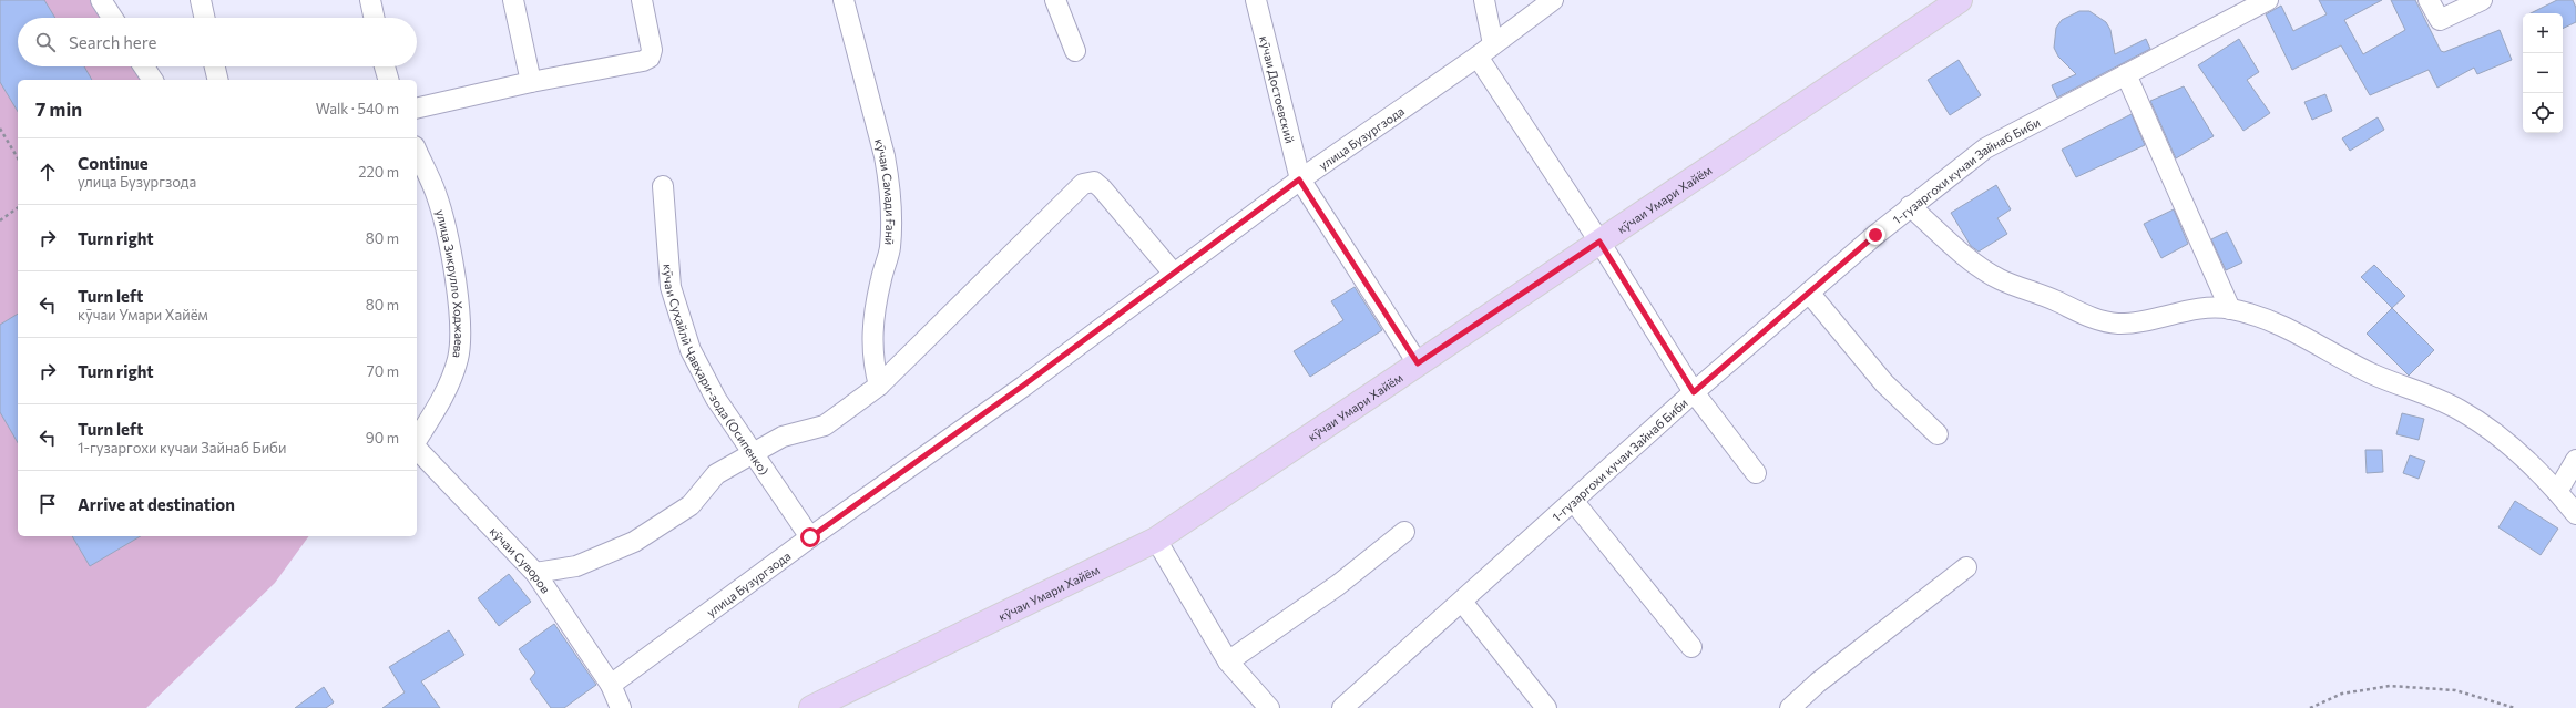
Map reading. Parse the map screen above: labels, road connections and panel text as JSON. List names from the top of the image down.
{
  "streets": {
    "main road": ["кӯчаи Умари Хайём"],
    "street": [
      "кӯчаи Достоевский",
      "улица Бузургзода",
      "1-гузаргохи кучаи Зайнаб Биби",
      "кӯчаи Самади Ғанӣ",
      "улица Зикрулло Ходжаева",
      "кӯчаи Суҳайлӣ Ҷавҳари-зода (Осипенко)",
      "кӯчаи Суворов"
    ]
  },
  "crossings": [
    ["кӯчаи Достоевский", "улица Бузургзода"],
    ["кӯчаи Достоевский", "кӯчаи Умари Хайём"],
    ["улица Бузургзода", "кӯчаи Суҳайлӣ Ҷавҳари-зода (Осипенко)"],
    ["улица Бузургзода", "кӯчаи Суворов"]
  ],
  "page": {
    "map_buttons": ["+", "−"],
    "search": "Search here",
    "heading": ["7 min", "Walk · 540 m"],
    "list": [
      ["Continue", "улица Бузургзода", "220 m"],
      ["Turn right", "80 m"],
      ["Turn left", "кӯчаи Умари Хайём", "80 m"],
      ["Turn right", "70 m"],
      ["Turn left", "1-гузаргохи кучаи Зайнаб Биби", "90 m"],
      "Arrive at destination"
    ]
  }
}
